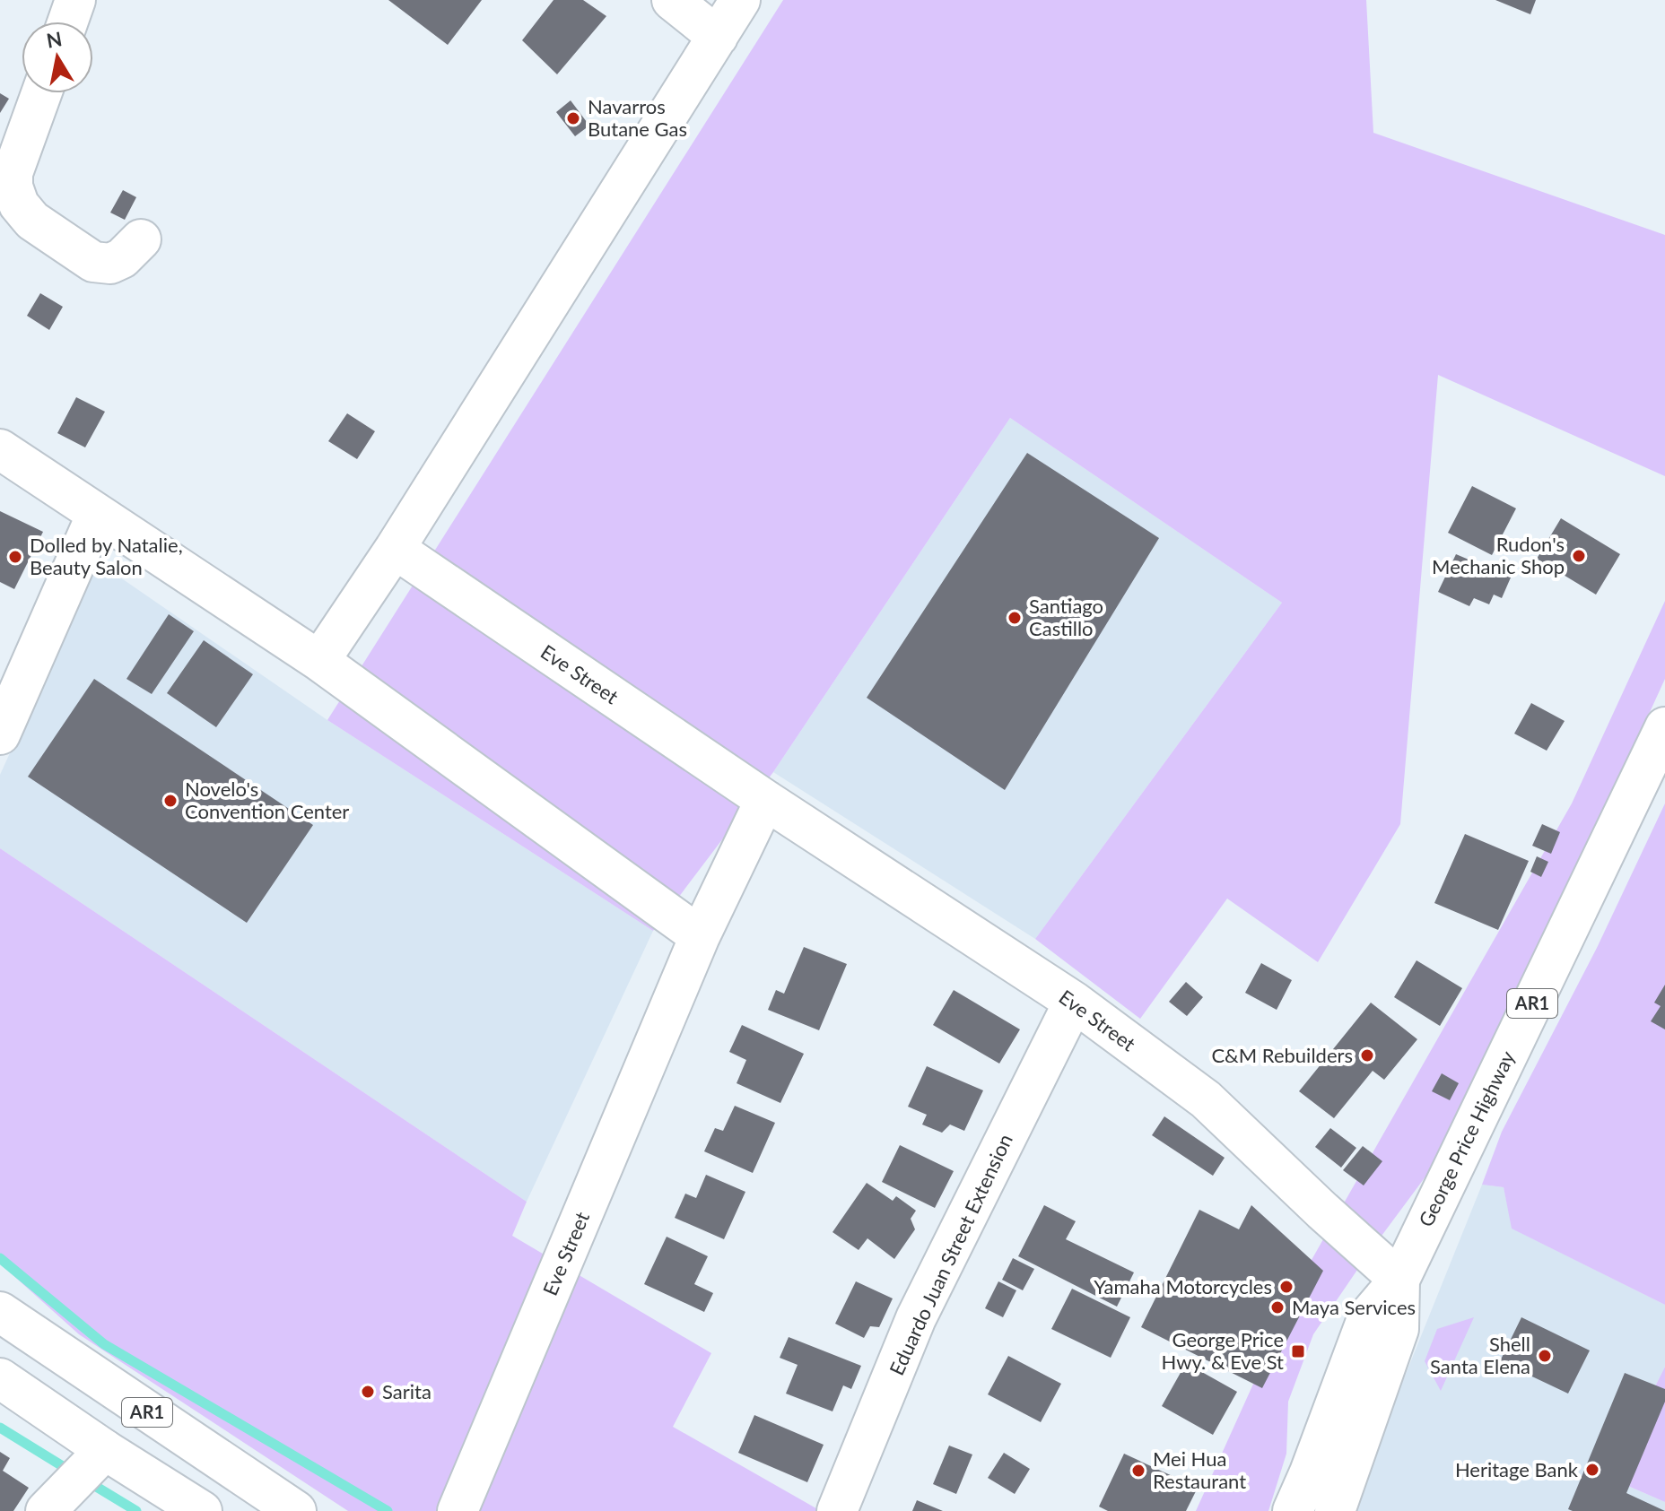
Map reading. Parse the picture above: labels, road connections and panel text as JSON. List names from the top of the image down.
{
  "streets": {
    "main road": [
      "Eve Street",
      "AR1",
      "George Price Highway",
      "Eduardo Juan Street Extension"
    ]
  },
  "crossings": [
    ["Eve Street", "George Price Highway"],
    ["Eve Street", "Eduardo Juan Street Extension"]
  ],
  "places": {
    "other": [
      "Navarros Butane Gas",
      "Rudon's Mechanic Shop",
      "Dolled by Natalie, Beauty Salon",
      "Santiago Castillo",
      "Novelo's Convention Center",
      "C&M Rebuilders",
      "Yamaha Motorcycles",
      "Maya Services",
      "Shell Santa Elena",
      "Sarita",
      "Heritage Bank",
      "Mei Hua Restaurant"
    ],
    "transit": ["George Price Hwy. & Eve St"]
  },
  "north": "top"
}
